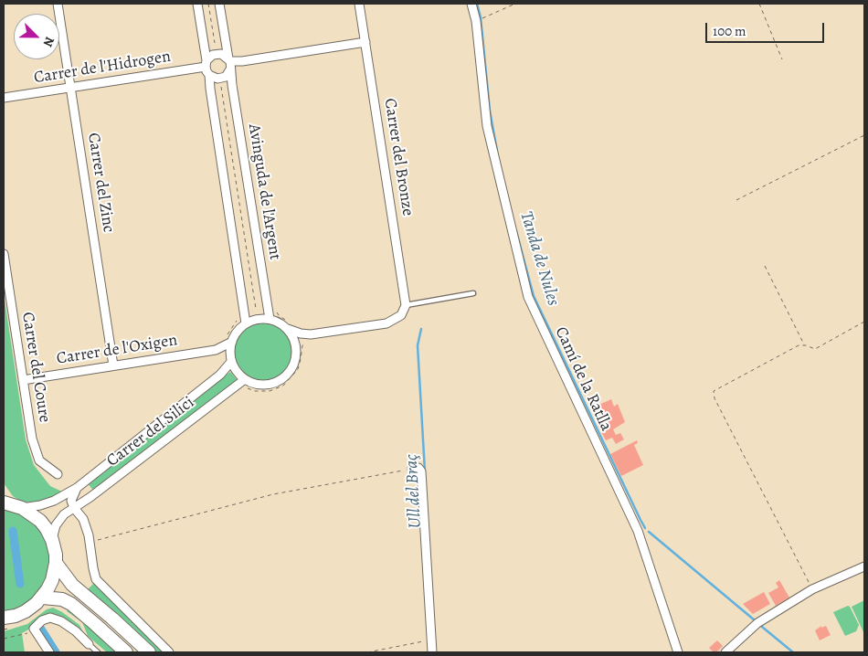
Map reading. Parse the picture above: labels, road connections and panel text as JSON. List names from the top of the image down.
{
  "streets": {
    "street": [
      "Carrer de l'Hidrogen",
      "Carrer del Bronze",
      "Carrer del Zinc",
      "Avinguda de l'Argent",
      "Carrer de l'Oxigen",
      "Carrer del Coure",
      "Camí de la Ratlla",
      "Carrer del Silici"
    ]
  },
  "crossings": [
    ["Carrer de l'Hidrogen", "Carrer del Zinc"],
    ["Carrer de l'Hidrogen", "Avinguda de l'Argent"],
    ["Carrer del Zinc", "Carrer de l'Oxigen"],
    ["Avinguda de l'Argent", "Carrer de l'Oxigen"],
    ["Avinguda de l'Argent", "Carrer del Silici"],
    ["Carrer de l'Oxigen", "Carrer del Coure"],
    ["Carrer de l'Oxigen", "Carrer del Silici"]
  ],
  "water": ["Tanda de Nules", "Ull del Braç"],
  "scale_bar": "100 m",
  "north": "bottom right"
}
